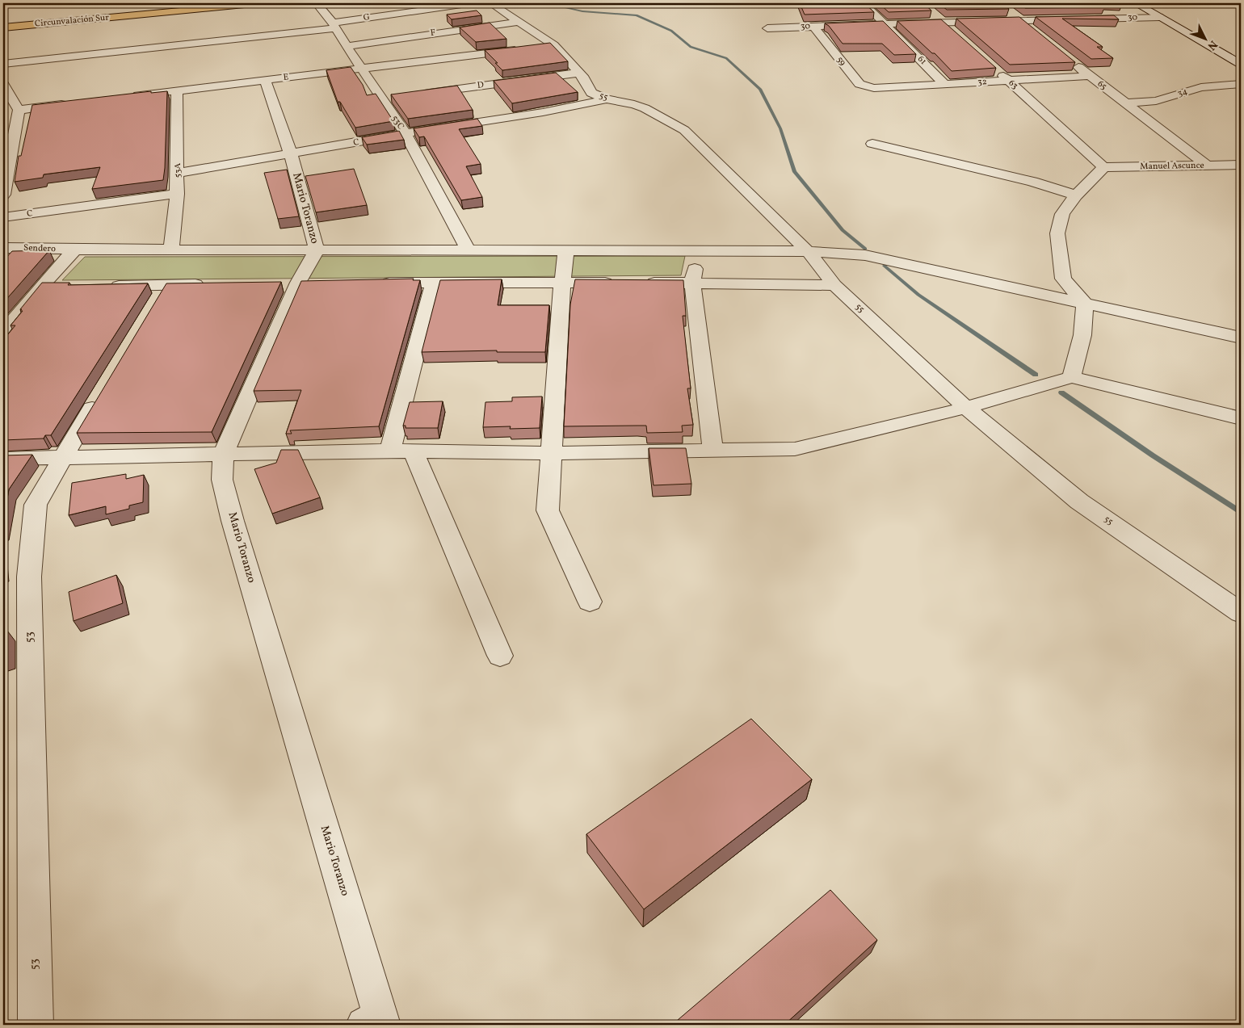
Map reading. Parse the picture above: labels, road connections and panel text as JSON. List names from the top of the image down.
{
  "streets": {
    "highway": ["Circunvalación Sur"],
    "street": [
      "G",
      "30",
      "F",
      "61",
      "59",
      "E",
      "32",
      "63",
      "D",
      "65",
      "34",
      "55",
      "53C",
      "C",
      "Manuel Ascunce",
      "53A",
      "Mario Toranzo",
      "Sendero",
      "53"
    ]
  },
  "crossings": [
    ["G", "53C"],
    ["30", "61"],
    ["30", "59"],
    ["F", "55"],
    ["F", "53C"],
    ["61", "32"],
    ["59", "32"],
    ["E", "53C"],
    ["E", "53A"],
    ["E", "Mario Toranzo"],
    ["32", "63"],
    ["32", "65"],
    ["63", "Manuel Ascunce"],
    ["D", "55"],
    ["65", "34"],
    ["65", "Manuel Ascunce"],
    ["55", "C"],
    ["55", "Sendero"],
    ["53C", "C"],
    ["53C", "Sendero"],
    ["C", "53A"],
    ["C", "Mario Toranzo"],
    ["53A", "Sendero"],
    ["Mario Toranzo", "Sendero"]
  ],
  "north": "bottom right"
}
